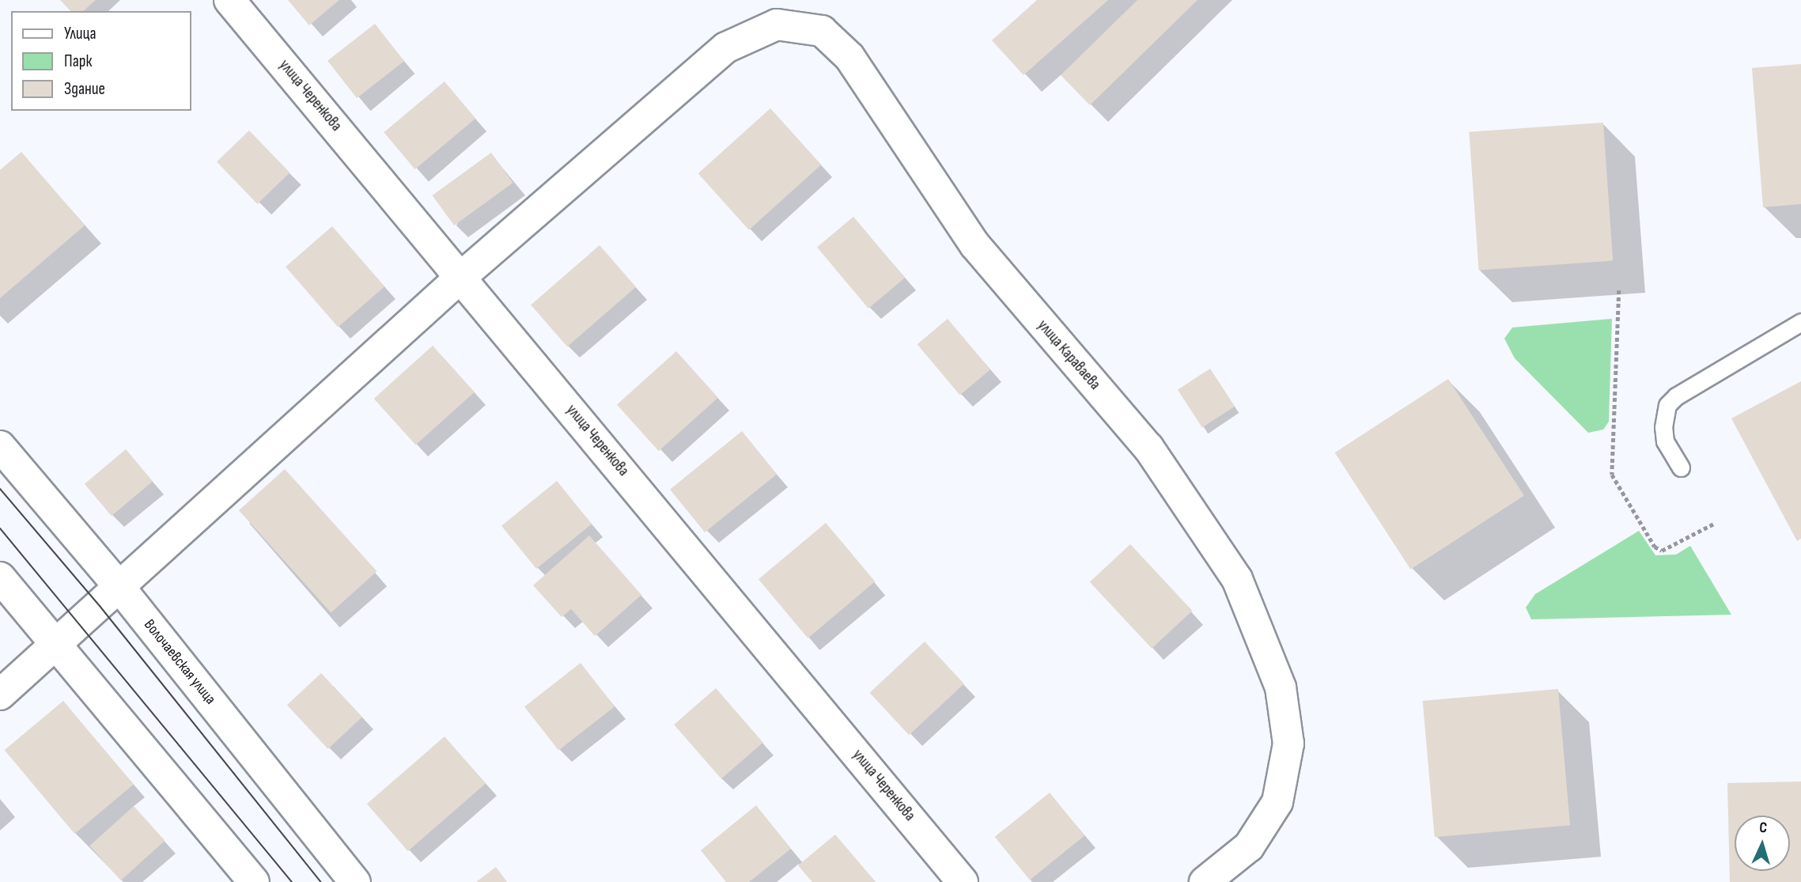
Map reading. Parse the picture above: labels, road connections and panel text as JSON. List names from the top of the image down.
{
  "streets": {
    "street": ["улица Черенкова", "улица Караваева", "Волочаевская улица"]
  },
  "crossings": [
    ["улица Черенкова", "улица Караваева"]
  ],
  "legend": ["Улица", "Парк", "Здание"],
  "north": "top"
}
